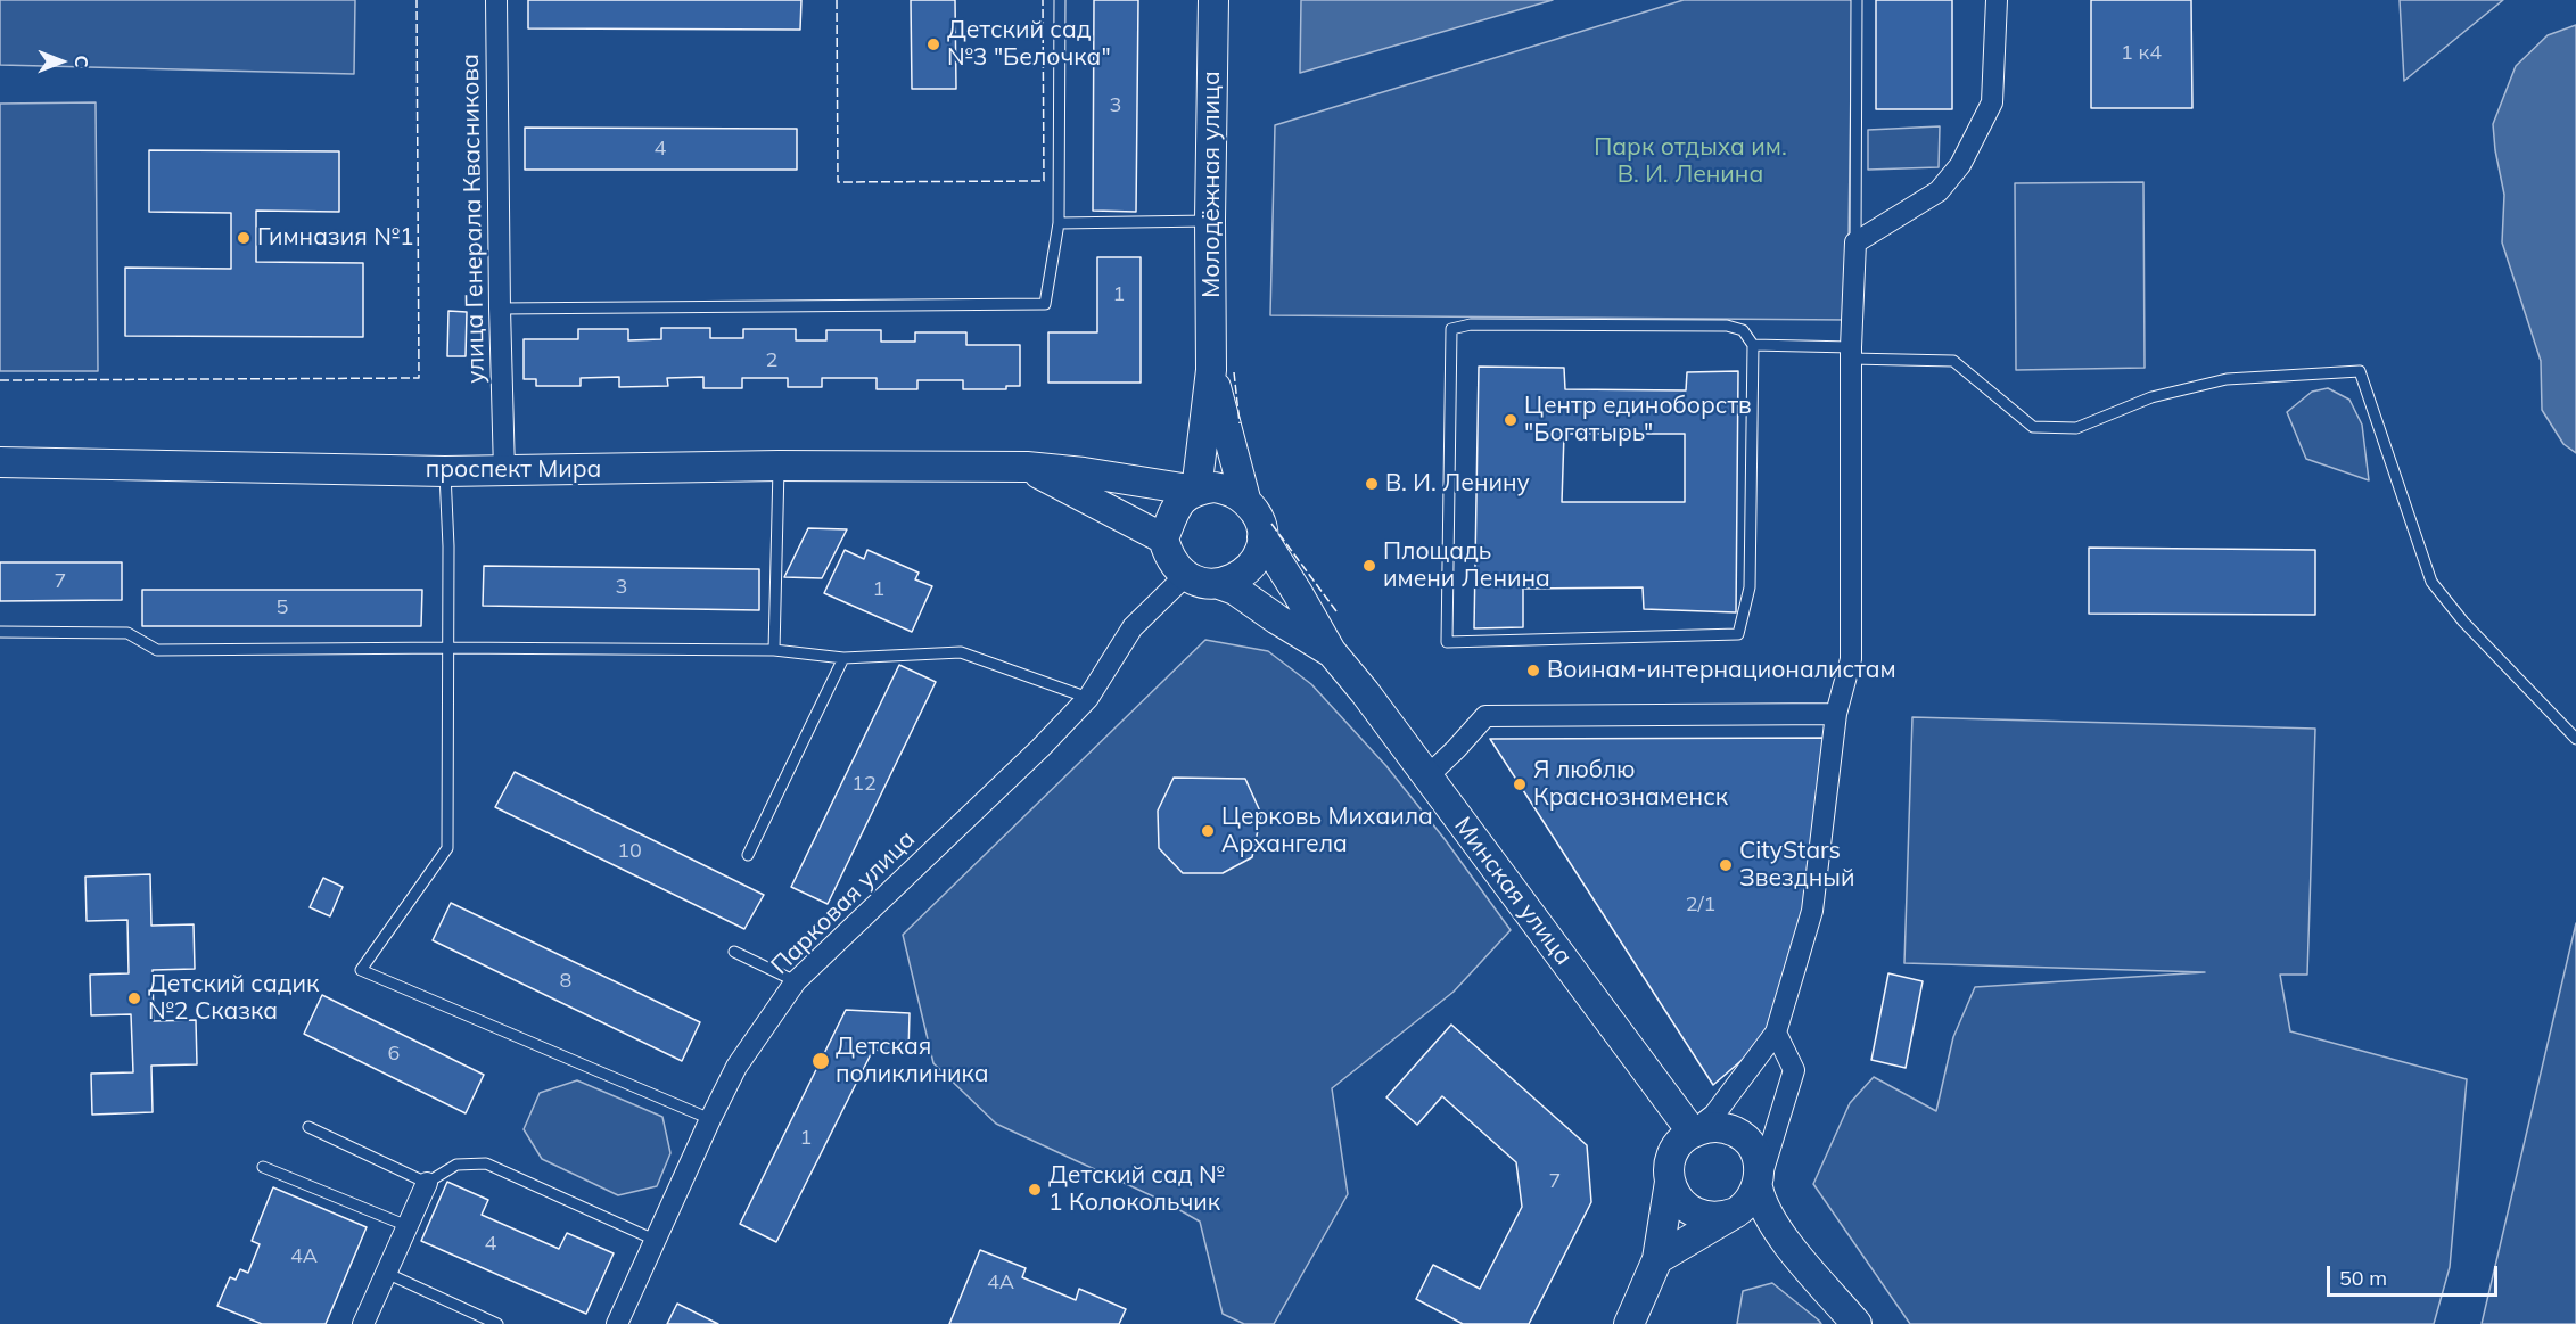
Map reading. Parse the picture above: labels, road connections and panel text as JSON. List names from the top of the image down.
{
  "streets": {
    "street": [
      "Молодёжная улица",
      "улица Генерала Квасникова",
      "проспект Мира",
      "Минская улица",
      "Парковая улица"
    ]
  },
  "crossings": [
    ["Молодёжная улица", "проспект Мира"],
    ["Молодёжная улица", "Минская улица"],
    ["Молодёжная улица", "Парковая улица"],
    ["улица Генерала Квасникова", "проспект Мира"],
    ["проспект Мира", "Минская улица"],
    ["проспект Мира", "Парковая улица"],
    ["Минская улица", "Парковая улица"]
  ],
  "parks": ["Парк отдыха им. В. И. Ленина"],
  "places": [
    "Детский сад №3 \"Белочка\"",
    "Гимназия №1",
    "Центр единоборств \"Богатырь\"",
    "В. И. Ленину",
    "Площадь имени Ленина",
    "Воинам-интернационалистам",
    "Я люблю Краснознаменск",
    "Церковь Михаила Архангела",
    "CityStars Звездный",
    "Детский садик №2 Сказка",
    "Детская поликлиника",
    "Детский сад № 1 Колокольчик"
  ],
  "house_numbers": [
    "1 к4",
    "3",
    "4",
    "1",
    "2",
    "7",
    "3",
    "1",
    "5",
    "12",
    "10",
    "2/1",
    "8",
    "6",
    "1",
    "7",
    "4",
    "4А",
    "4А"
  ],
  "scale_bar": "50 m",
  "north": "right"
}
